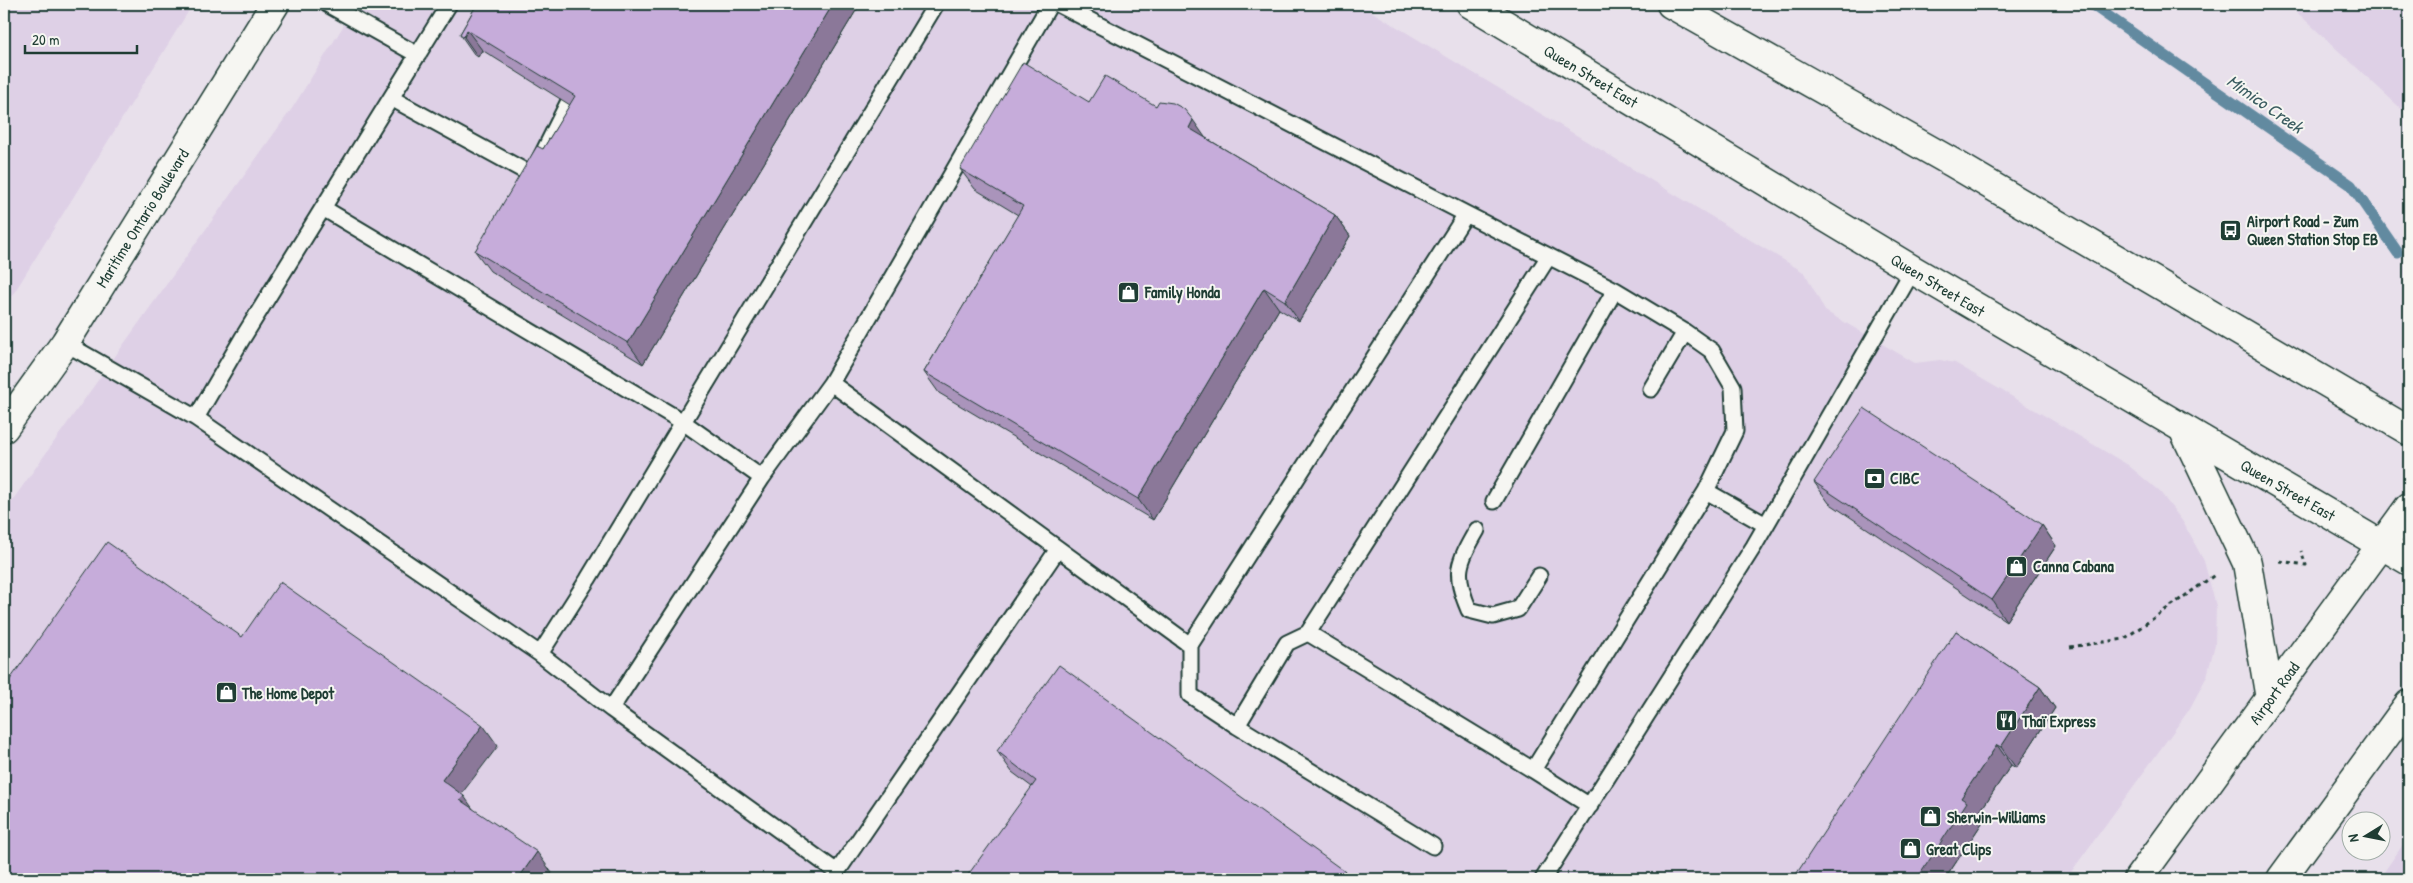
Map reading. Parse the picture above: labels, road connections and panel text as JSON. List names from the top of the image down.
{
  "streets": {
    "main road": ["Queen Street East", "Maritime Ontario Boulevard", "Airport Road"]
  },
  "crossings": [
    ["Queen Street East", "Airport Road"]
  ],
  "water": ["Mimico Creek"],
  "places": {
    "bus stop": ["Airport Road - Zum Queen Station Stop EB"],
    "shop": [
      "Family Honda",
      "Canna Cabana",
      "The Home Depot",
      "Sherwin-Williams",
      "Great Clips"
    ],
    "bank": ["CIBC"],
    "restaurant": ["Thaï Express"]
  },
  "scale_bar": "20 m",
  "north": "left"
}
